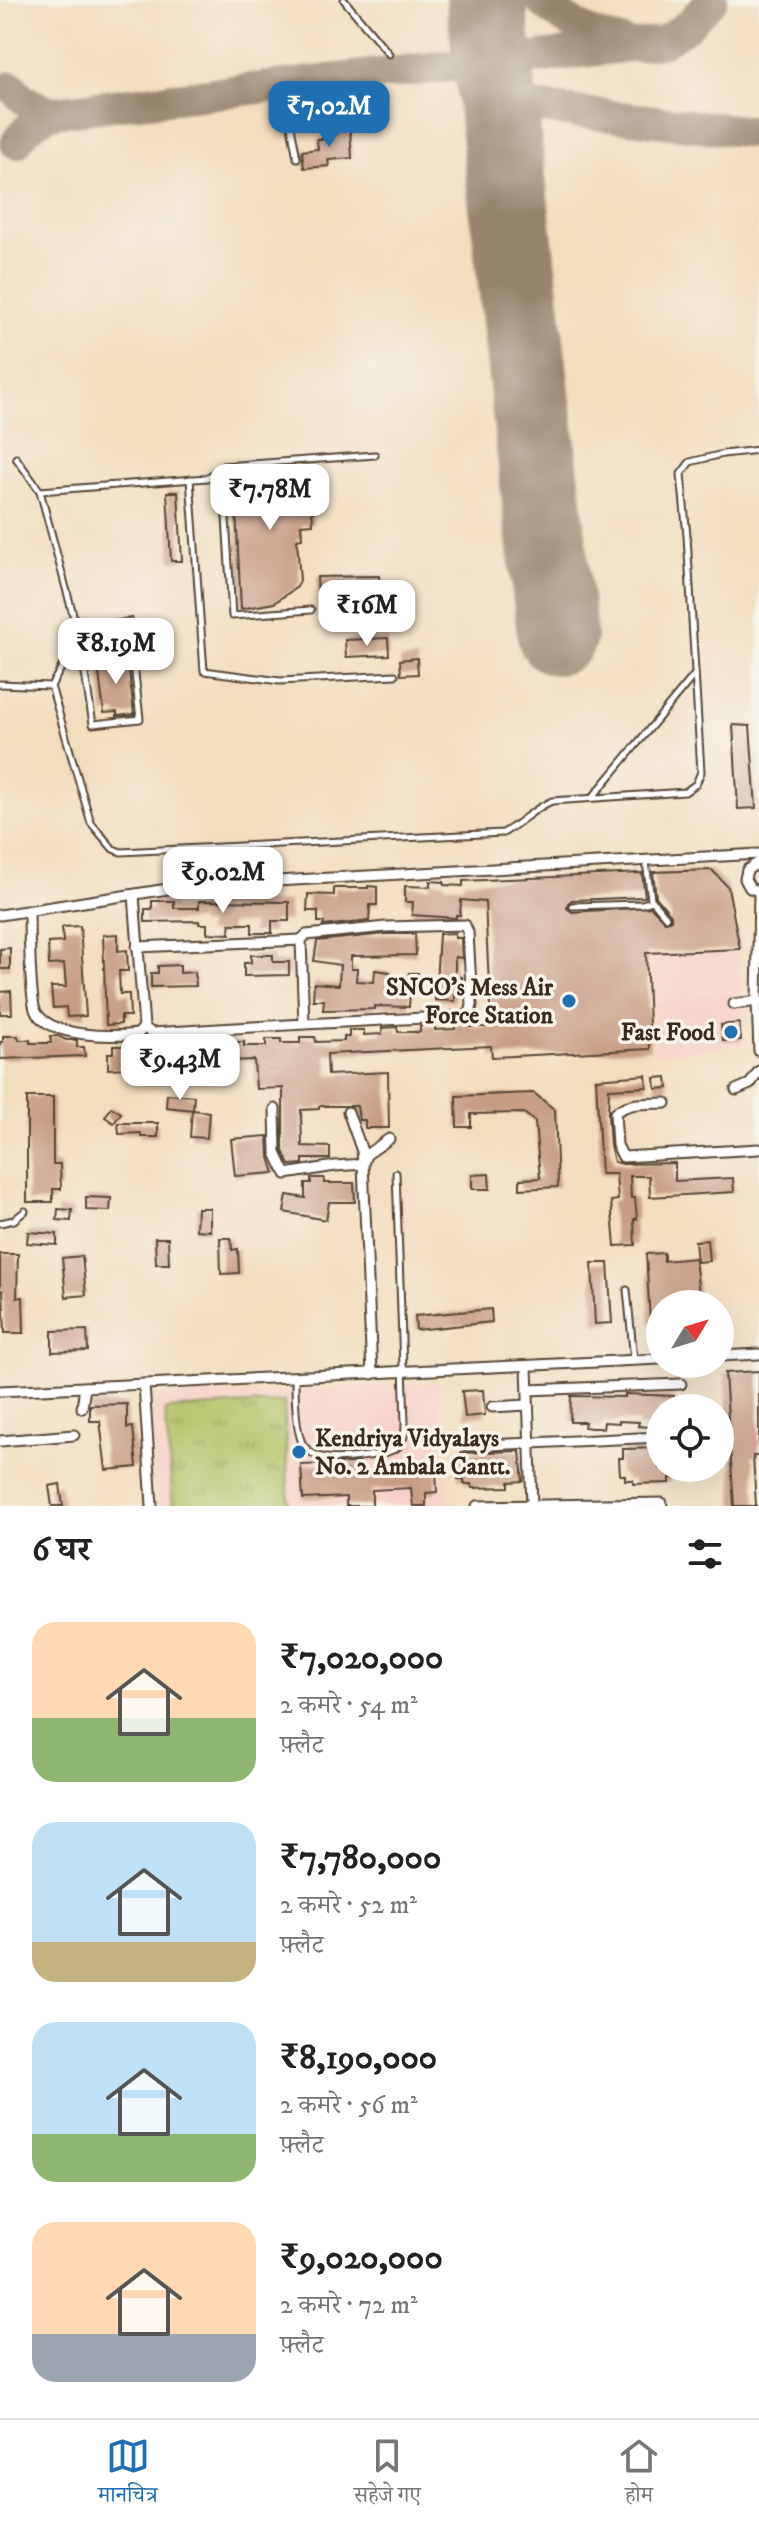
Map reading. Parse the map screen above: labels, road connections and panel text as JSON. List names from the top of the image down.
{
  "places": ["SNCO's Mess Air Force Station", "Fast Food", "Kendriya Vidyalays No. 2 Ambala Cantt."],
  "north": "top right",
  "page": {
    "price": [
      "₹7.02M",
      "₹7.78M",
      "₹16M",
      "₹8.19M",
      "₹9.02M",
      "₹9.43M"
    ],
    "heading": "6 घर",
    "list": [
      {
        "name": "₹7,020,000",
        "note": "2 कमरे · 54 m² · फ़्लैट"
      },
      {
        "name": "₹7,780,000",
        "note": "2 कमरे · 52 m² · फ़्लैट"
      },
      {
        "name": "₹8,190,000",
        "note": "2 कमरे · 56 m² · फ़्लैट"
      },
      {
        "name": "₹9,020,000",
        "note": "2 कमरे · 72 m² · फ़्लैट"
      }
    ],
    "tabs": ["मानचित्र", "सहेजे गए", "होम"]
  }
}
